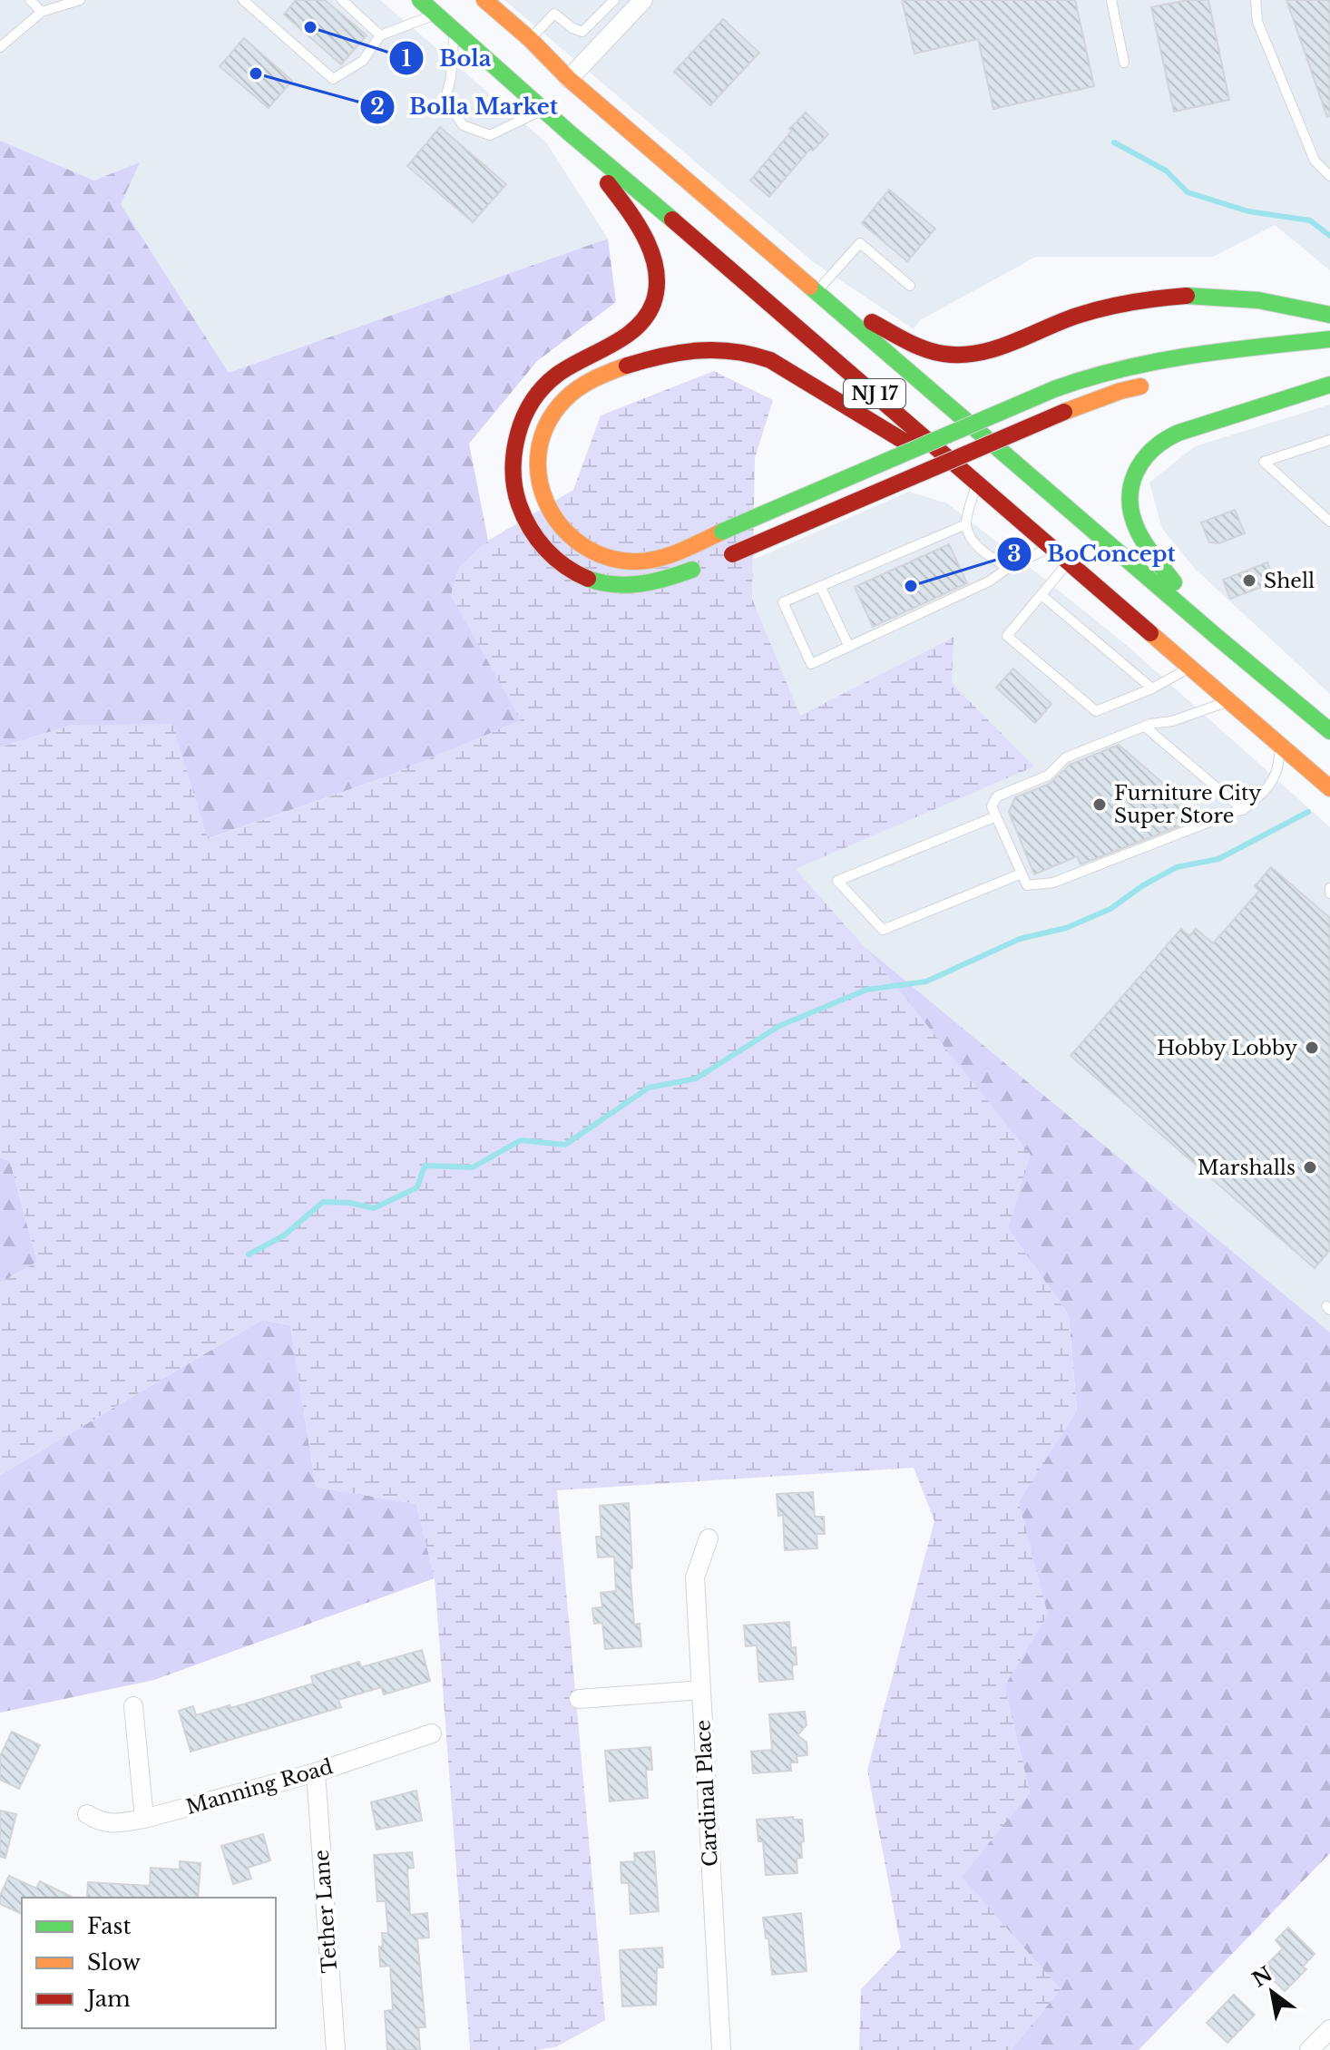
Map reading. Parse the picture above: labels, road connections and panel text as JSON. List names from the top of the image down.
{
  "streets": {
    "highway": ["NJ 17"],
    "street": ["Manning Road", "Cardinal Place", "Tether Lane"]
  },
  "crossings": [
    ["Manning Road", "Tether Lane"]
  ],
  "places": [
    "Bola",
    "Bolla Market",
    "Shell",
    "BoConcept",
    "Furniture City Super Store",
    "Hobby Lobby",
    "Marshalls"
  ],
  "legend": ["Fast", "Slow", "Jam"],
  "north": "top left"
}
